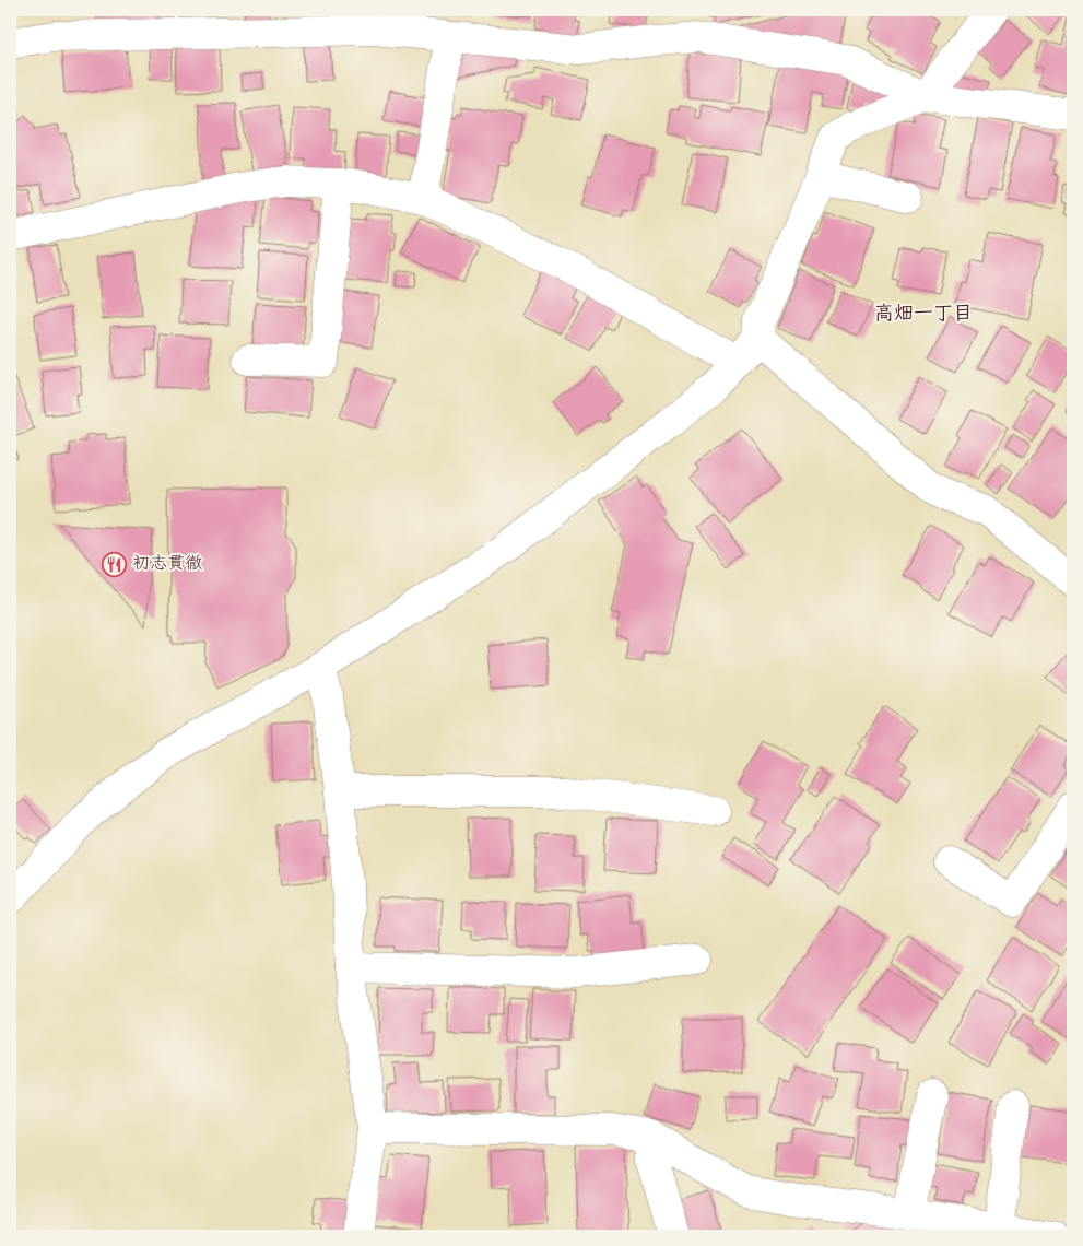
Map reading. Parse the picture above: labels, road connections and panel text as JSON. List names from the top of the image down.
{
  "districts": ["高畑一丁目"],
  "places": {
    "restaurant": ["初志貫徹"]
  }
}
